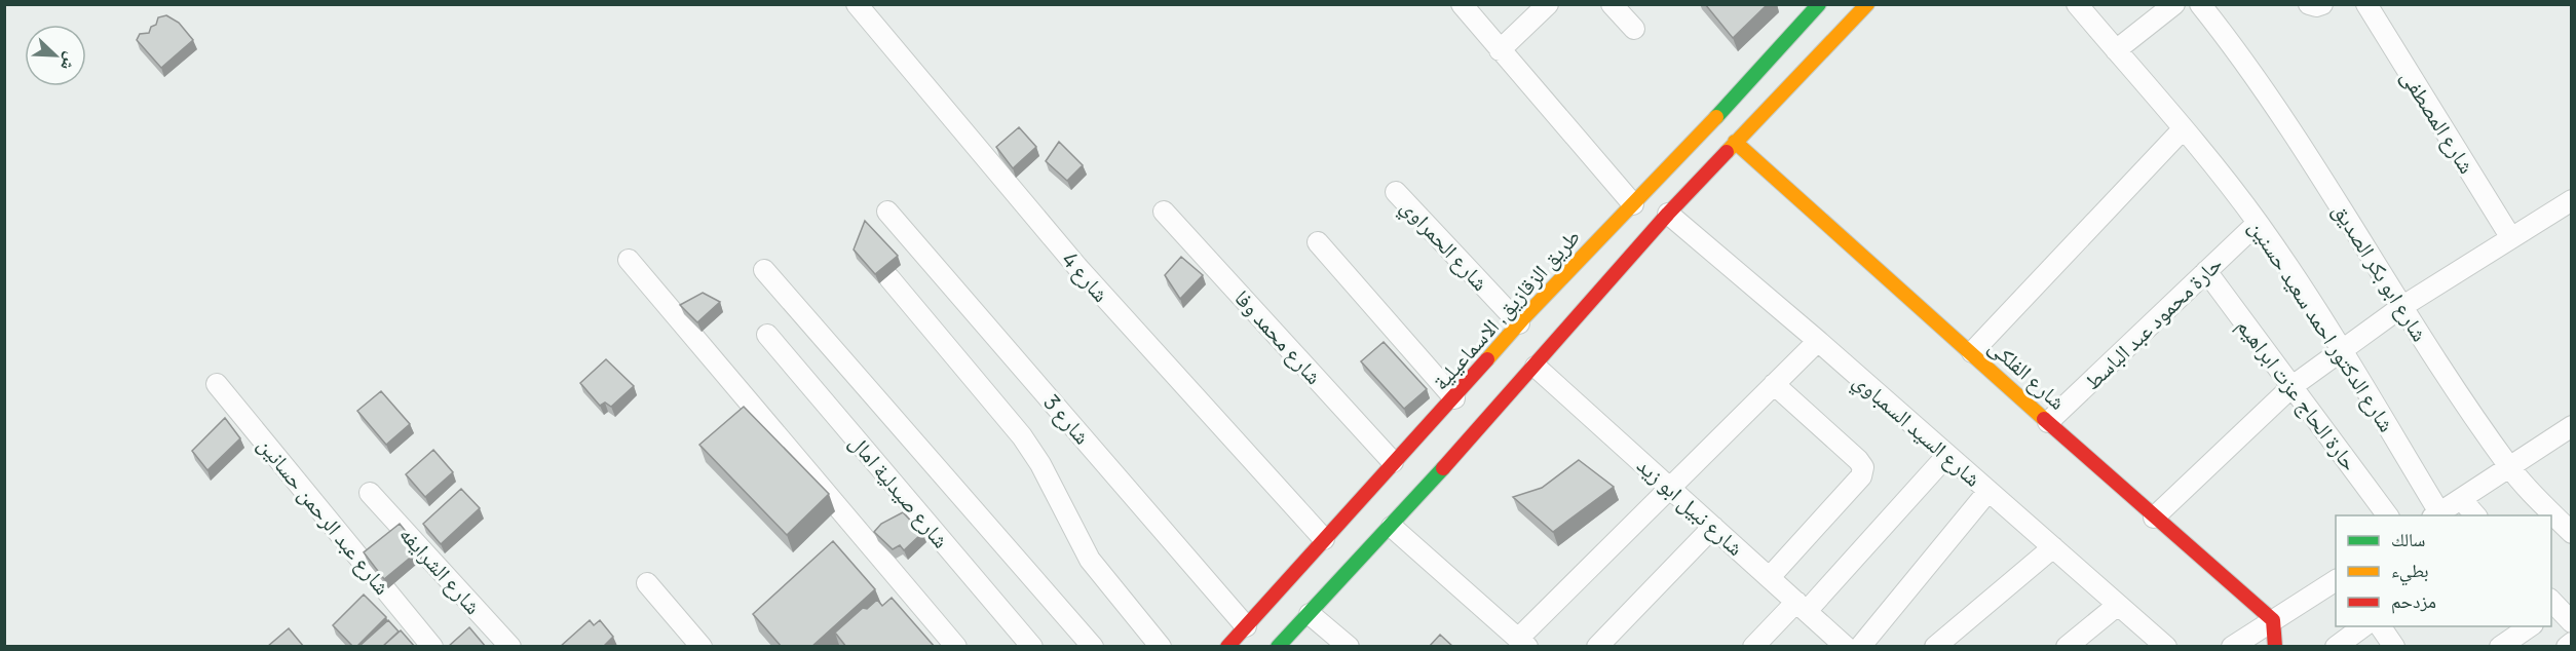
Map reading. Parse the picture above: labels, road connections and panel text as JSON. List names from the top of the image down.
{
  "streets": {
    "main road": ["طريق الزقازيق, الاسماعيلية", "شارع الفلكى"],
    "street": [
      "شارع المصطفى",
      "شارع الحمراوي",
      "شارع ابو بكر الصديق",
      "شارع 4",
      "حارة محمود عبد الباسط",
      "شارع الدكتور احمد سعيد حسنين",
      "شارع محمد وفا",
      "حارة الحاج عزت ابراهيم",
      "شارع 3",
      "شارع السيد السمباوي",
      "شارع صيدلية امال",
      "شارع نبيل ابو زيد",
      "شارع عبد الرحمن حسانين",
      "شارع الشرايفه"
    ]
  },
  "crossings": [
    ["شارع الحمراوي", "طريق الزقازيق, الاسماعيلية"],
    ["شارع 4", "طريق الزقازيق, الاسماعيلية"],
    ["طريق الزقازيق, الاسماعيلية", "شارع محمد وفا"],
    ["طريق الزقازيق, الاسماعيلية", "شارع 3"],
    ["حارة محمود عبد الباسط", "شارع الدكتور احمد سعيد حسنين"],
    ["حارة محمود عبد الباسط", "شارع الفلكى"],
    ["حارة محمود عبد الباسط", "حارة الحاج عزت ابراهيم"]
  ],
  "legend": ["سالك", "بطيء", "مزدحم"],
  "north": "bottom right"
}
